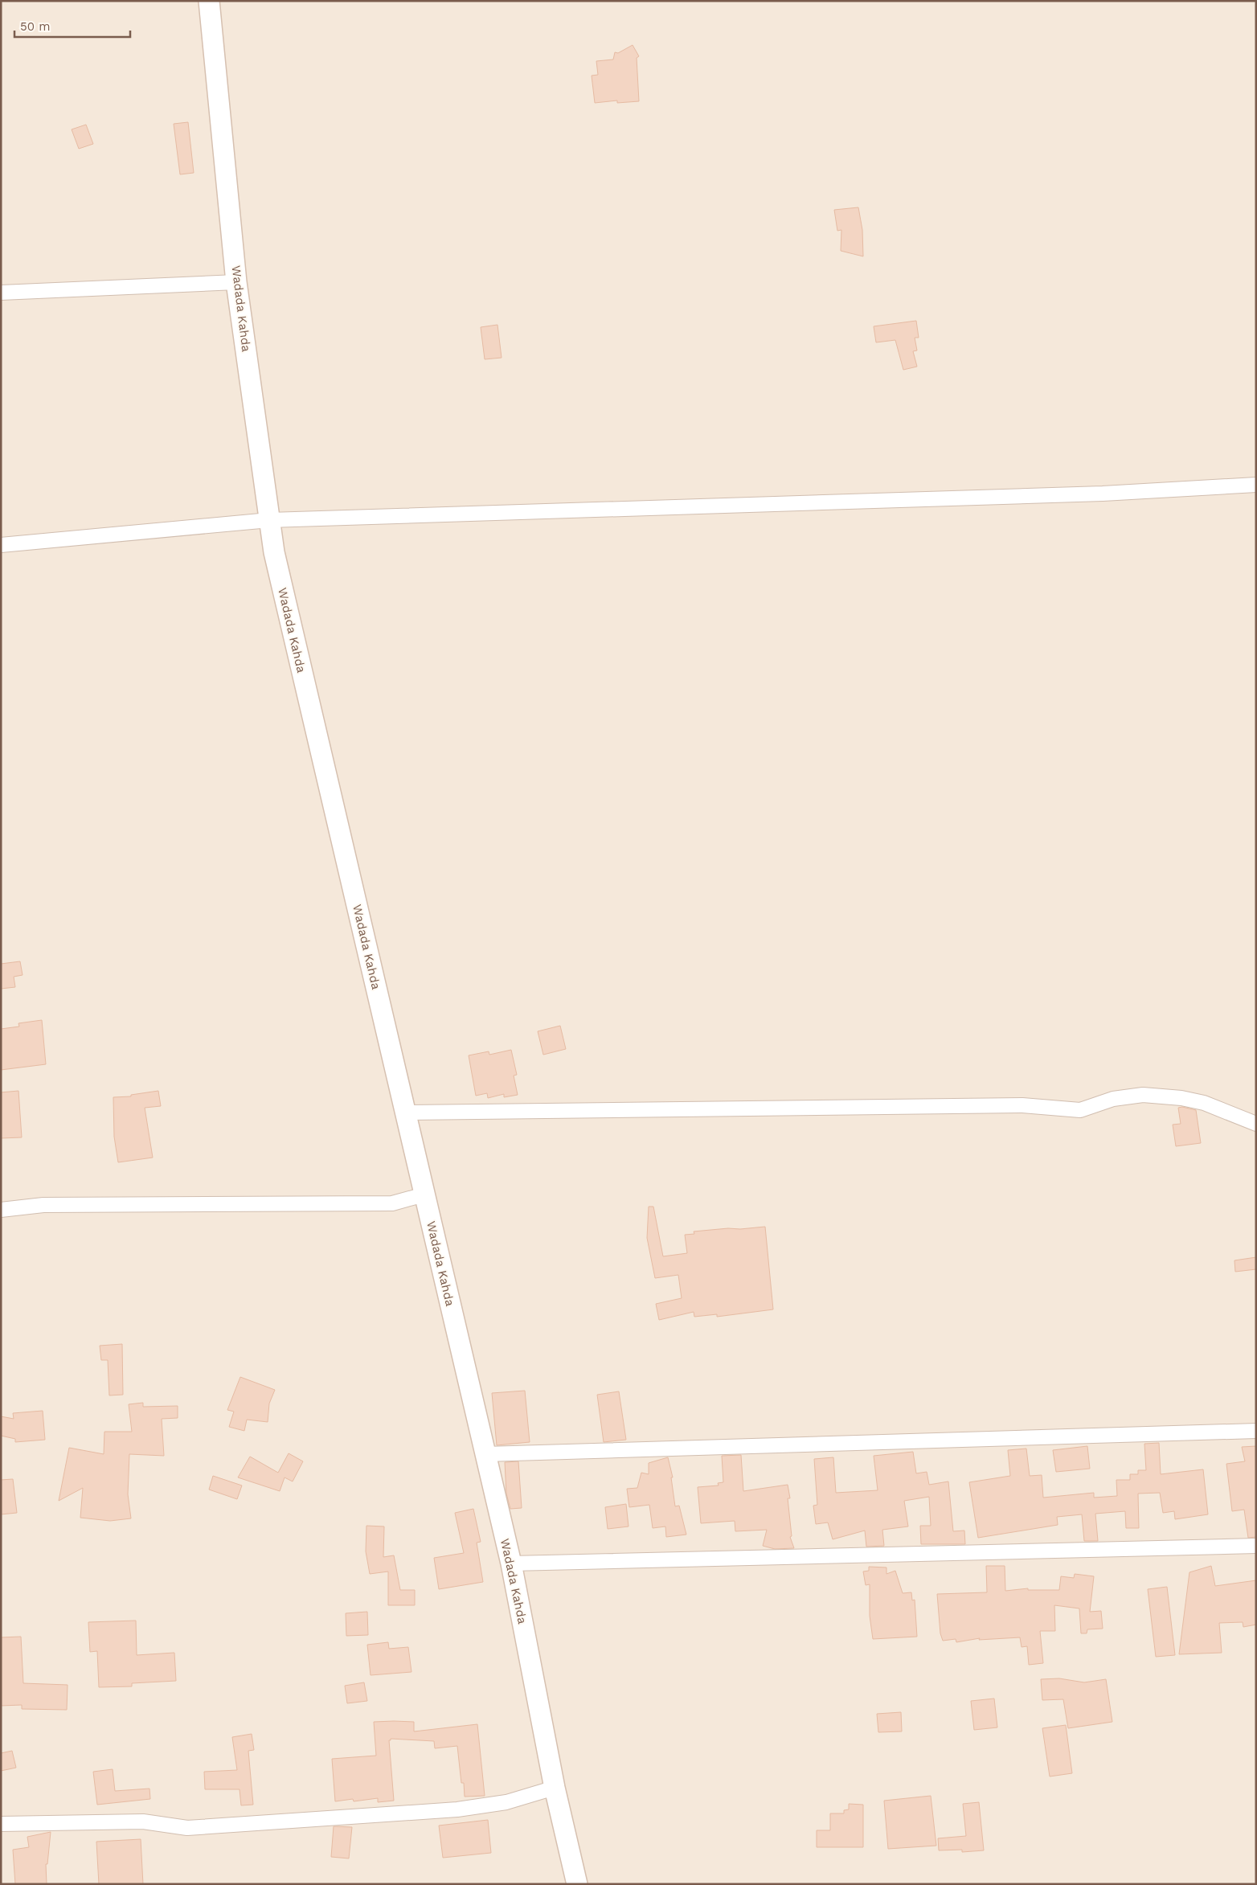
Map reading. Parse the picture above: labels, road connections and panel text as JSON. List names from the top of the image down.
{
  "streets": {
    "main road": ["Wadada Kahda"]
  },
  "scale_bar": "50 m"
}
